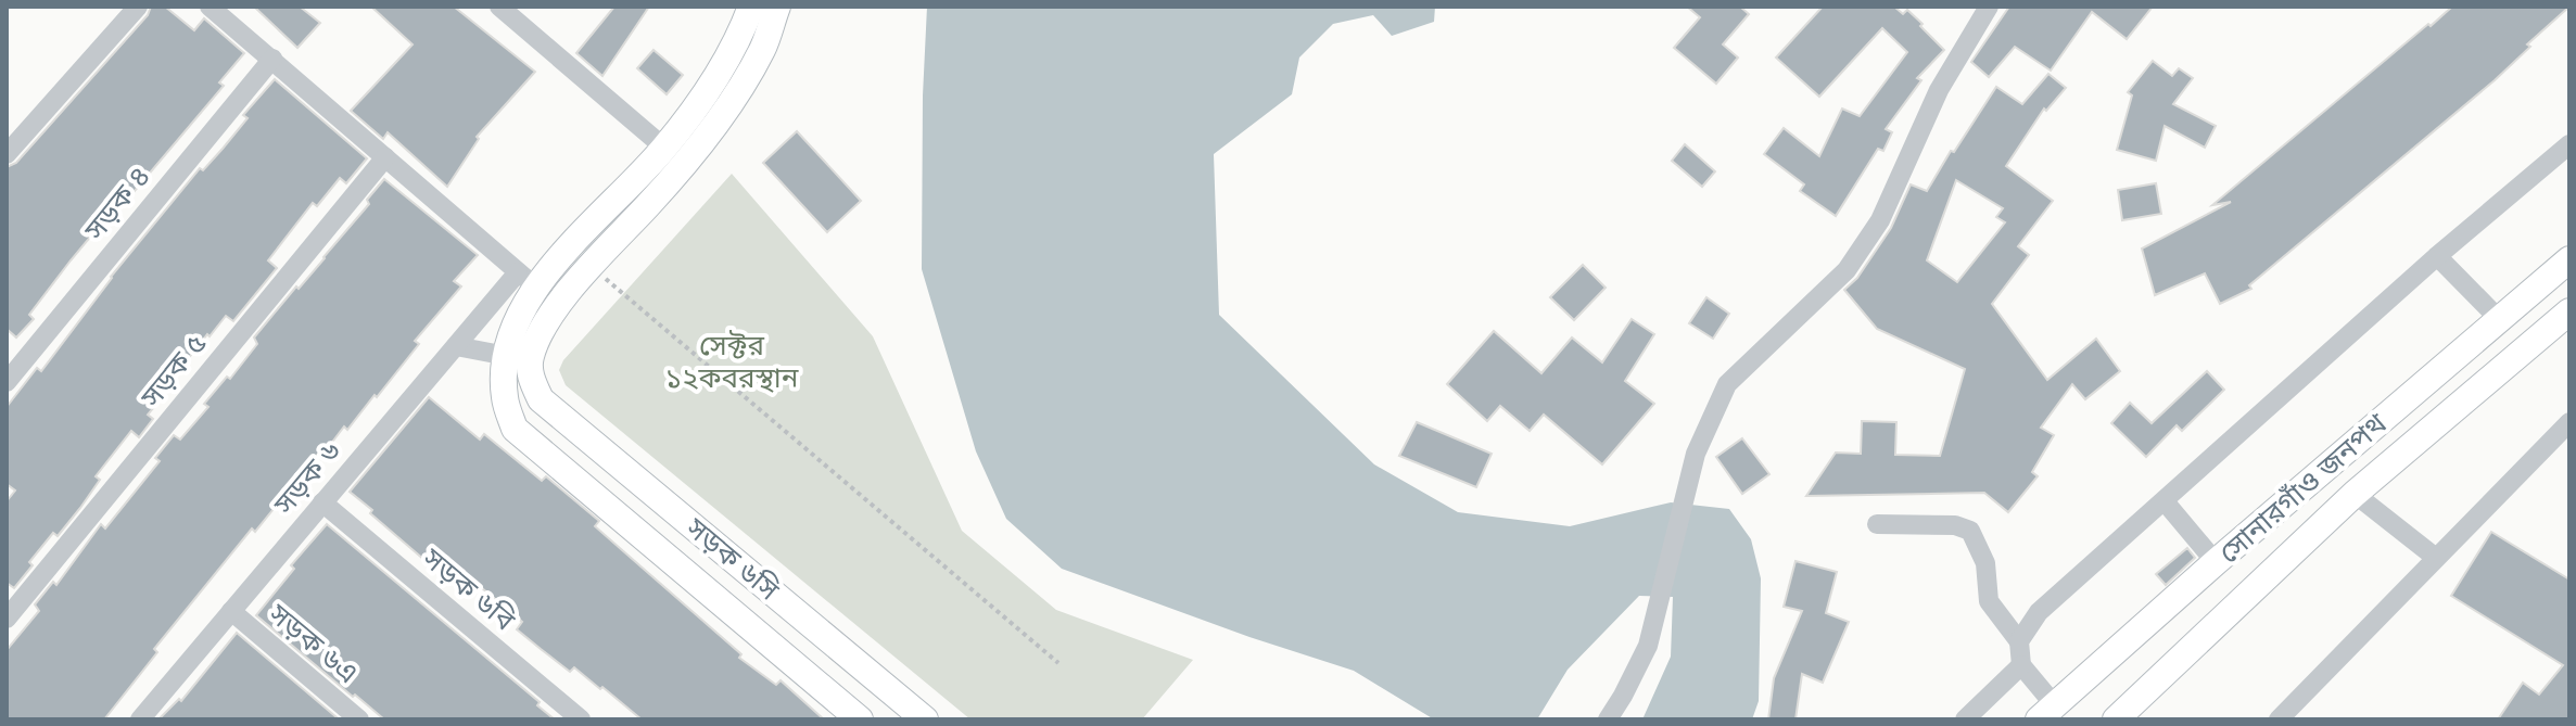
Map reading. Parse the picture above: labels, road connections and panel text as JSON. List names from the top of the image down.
{
  "streets": {
    "street": [
      "সড়ক ৪",
      "সড়ক ৫",
      "সড়ক ৬",
      "সোনারগাঁও জনপথ",
      "সড়ক ৬সি",
      "সড়ক ৬বি",
      "সড়ক ৬এ"
    ]
  },
  "crossings": [
    ["সড়ক ৬", "সড়ক ৬বি"],
    ["সড়ক ৬", "সড়ক ৬এ"]
  ],
  "parks": ["সেক্টর ১২কবরস্থান"]
}
